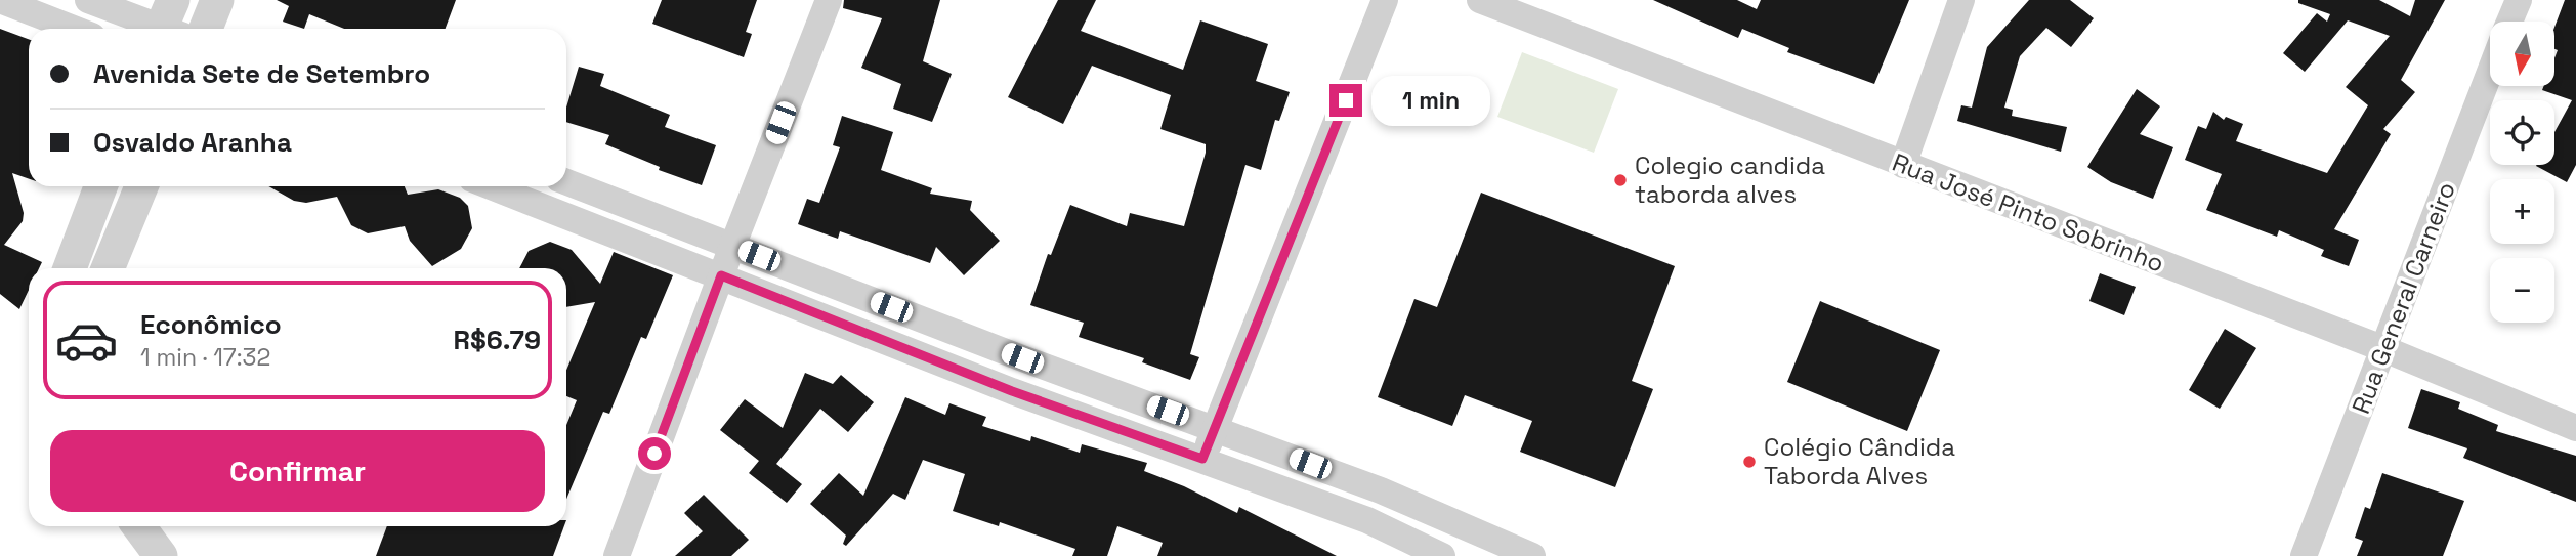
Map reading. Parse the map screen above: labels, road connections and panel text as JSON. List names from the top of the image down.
{
  "streets": {
    "street": ["Rua José Pinto Sobrinho", "Rua General Carneiro"]
  },
  "crossings": [
    ["Rua José Pinto Sobrinho", "Rua General Carneiro"]
  ],
  "places": ["Colegio candida taborda alves", "Colégio Cândida Taborda Alves"],
  "north": "bottom",
  "page": {
    "map_buttons": ["+", "−"],
    "banner": ["Avenida Sete de Setembro", "Osvaldo Aranha"],
    "bubble": "1 min",
    "list": [
      {
        "name": "Econômico",
        "note": "1 min · 17:32",
        "value": "R$6.79"
      }
    ],
    "buttons": "Confirmar"
  }
}
